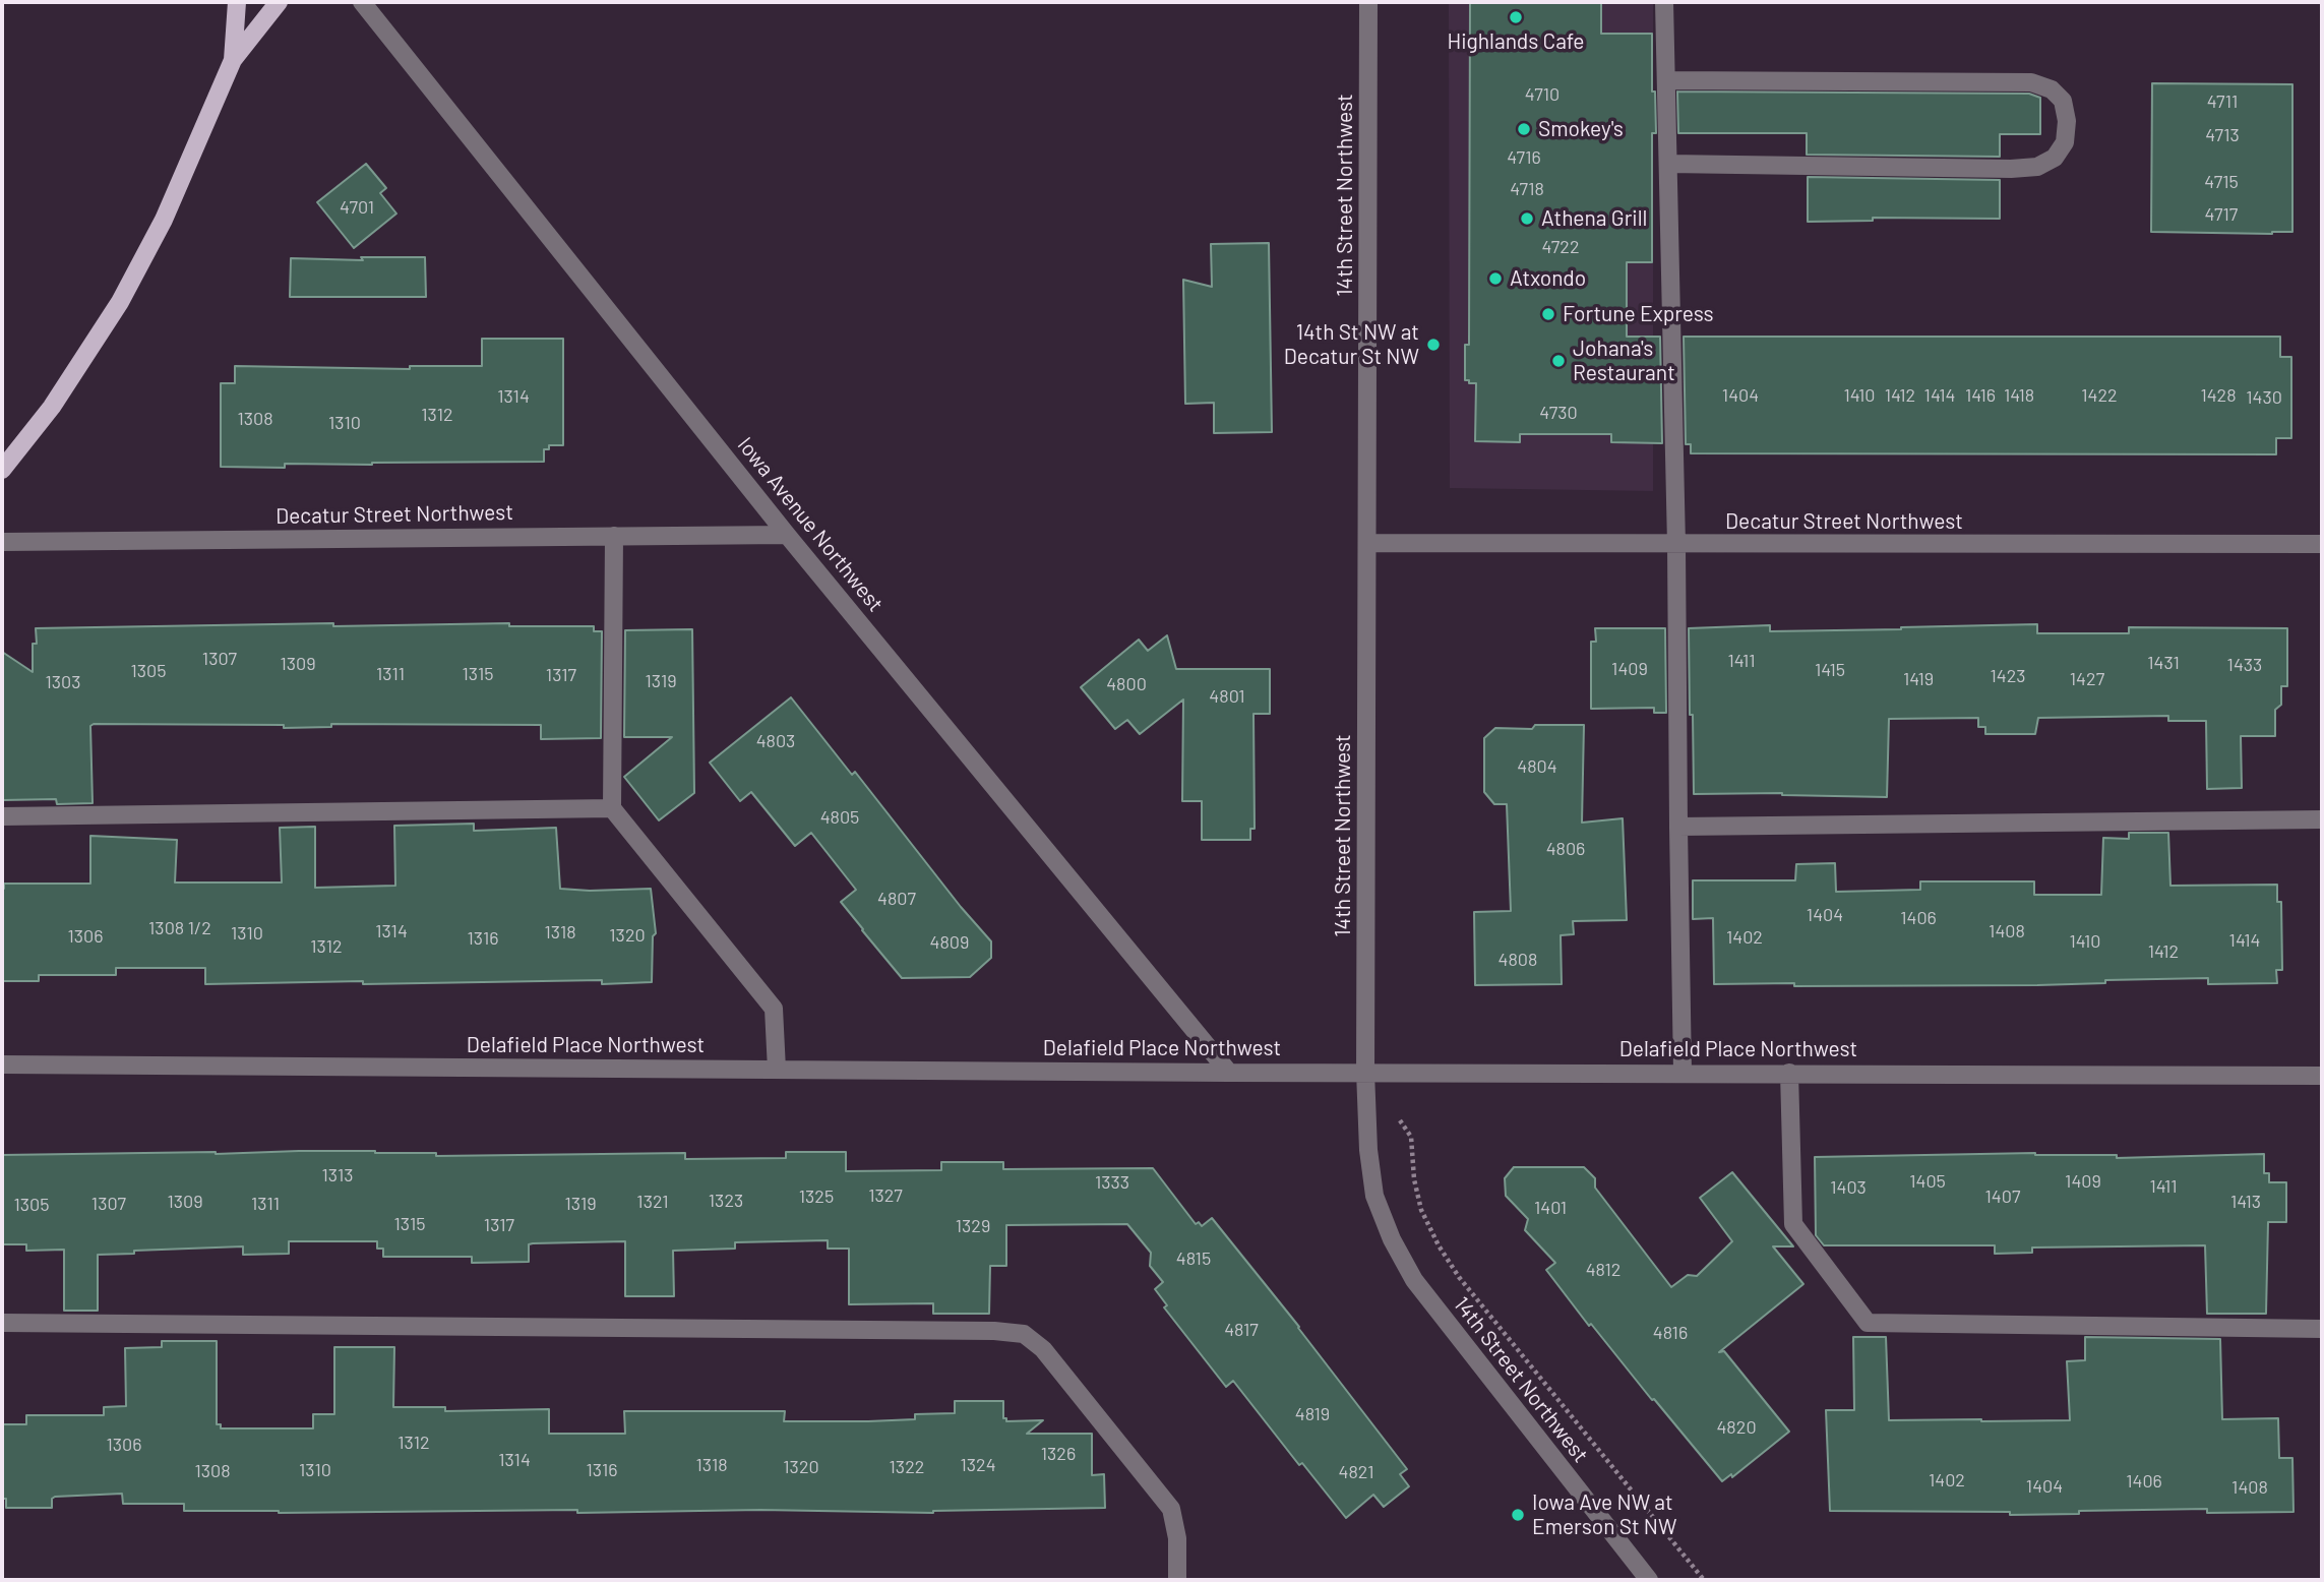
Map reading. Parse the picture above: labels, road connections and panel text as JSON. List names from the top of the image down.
{
  "streets": {
    "street": [
      "14th Street Northwest",
      "Decatur Street Northwest",
      "Iowa Avenue Northwest",
      "Delafield Place Northwest"
    ]
  },
  "crossings": [
    ["14th Street Northwest", "Decatur Street Northwest"],
    ["14th Street Northwest", "Delafield Place Northwest"],
    ["Decatur Street Northwest", "Iowa Avenue Northwest"],
    ["Iowa Avenue Northwest", "Delafield Place Northwest"]
  ],
  "places": [
    "Highlands Cafe",
    "Smokey's",
    "Athena Grill",
    "Atxondo",
    "Fortune Express",
    "14th St NW at Decatur St NW",
    "Johana's Restaurant",
    "Iowa Ave NW at Emerson St NW"
  ],
  "house_numbers": [
    "4710",
    "4711",
    "4713",
    "4716",
    "4715",
    "4718",
    "4701",
    "4717",
    "4722",
    "1404",
    "1410",
    "1412",
    "1414",
    "1416",
    "1418",
    "1422",
    "1428",
    "1314",
    "1430",
    "4730",
    "1312",
    "1308",
    "1310",
    "1307",
    "1411",
    "1431",
    "1309",
    "1433",
    "1409",
    "1415",
    "1305",
    "1311",
    "1315",
    "1317",
    "1423",
    "1419",
    "1427",
    "1319",
    "1303",
    "4800",
    "4801",
    "4803",
    "4804",
    "4805",
    "4806",
    "4807",
    "1404",
    "1406",
    "1308 1/2",
    "1314",
    "1408",
    "1318",
    "1310",
    "1320",
    "1306",
    "1402",
    "1316",
    "1414",
    "1410",
    "4809",
    "1312",
    "1412",
    "4808",
    "1313",
    "1405",
    "1409",
    "1333",
    "1411",
    "1403",
    "1327",
    "1325",
    "1407",
    "1323",
    "1309",
    "1321",
    "1413",
    "1307",
    "1311",
    "1319",
    "1305",
    "1401",
    "1315",
    "1317",
    "1329",
    "4815",
    "4812",
    "4817",
    "4816",
    "4819",
    "4820",
    "1312",
    "1306",
    "1326",
    "1314",
    "1318",
    "1324",
    "1320",
    "1322",
    "1310",
    "1316",
    "1308",
    "4821",
    "1402",
    "1406",
    "1404",
    "1408"
  ]
}
